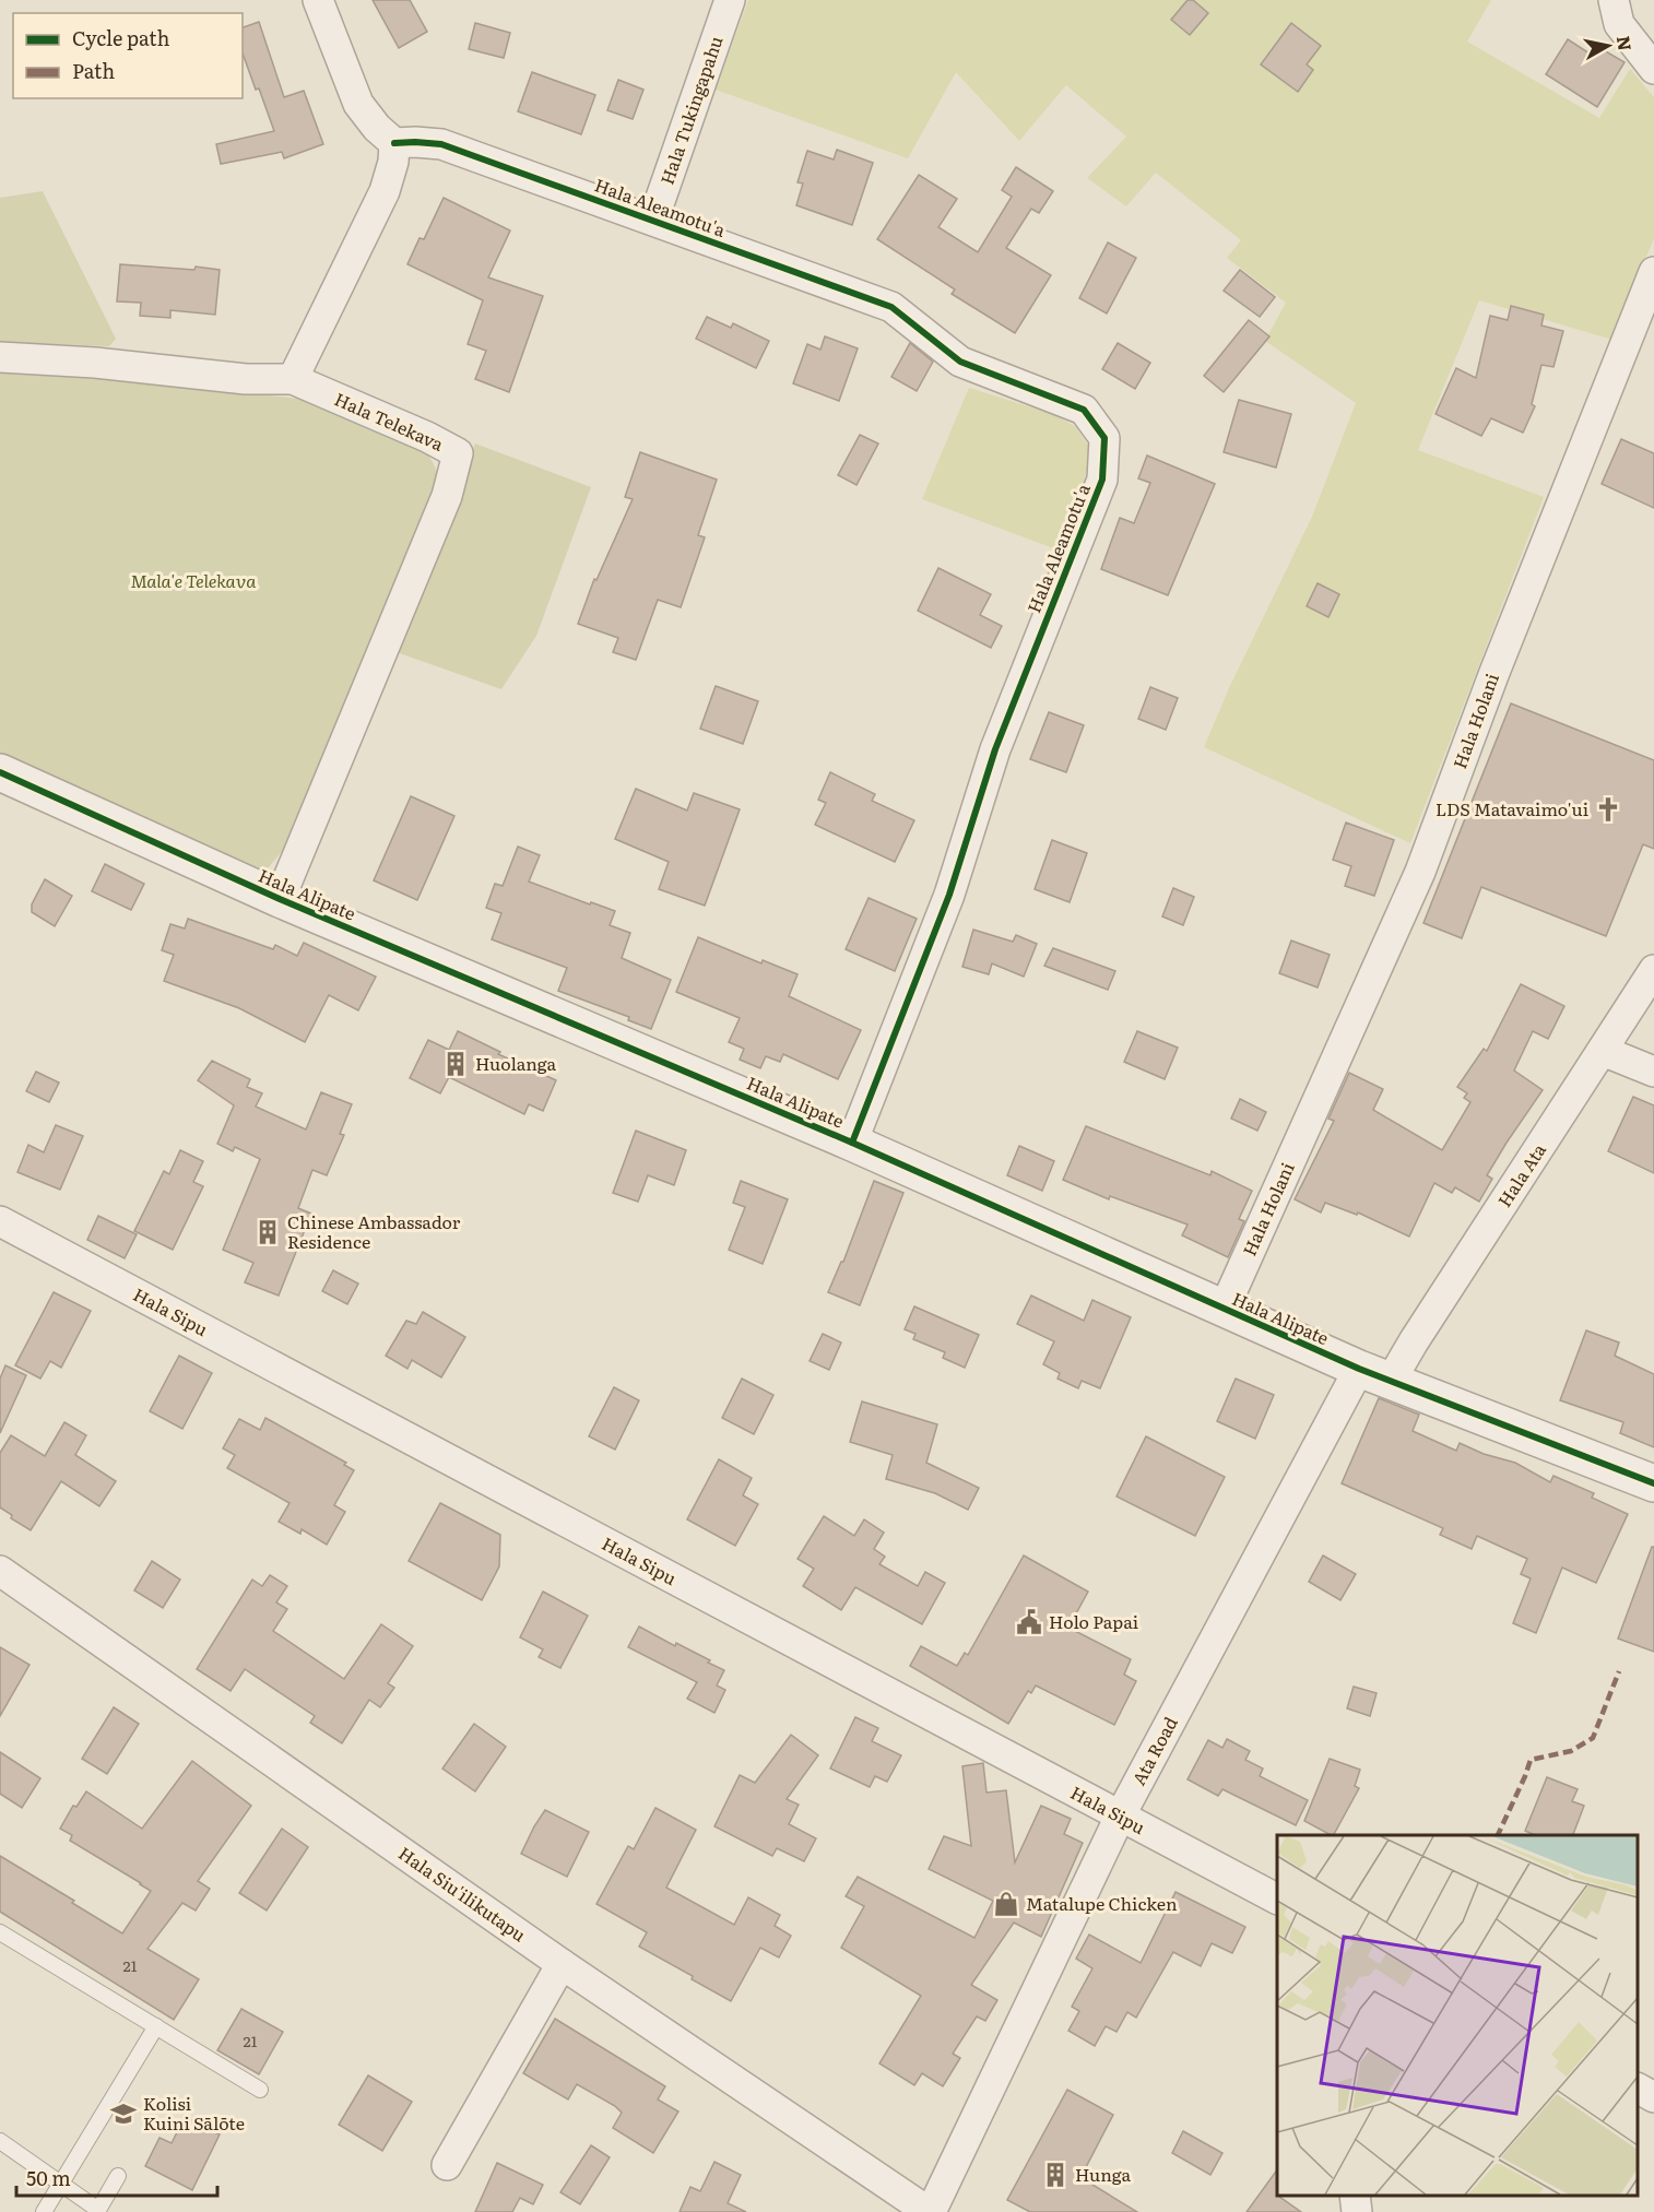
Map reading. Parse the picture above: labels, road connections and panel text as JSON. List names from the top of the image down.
{
  "streets": {
    "street": [
      "Hala Tukingapahu",
      "Hala Aleamotu'a",
      "Hala Telekava",
      "Hala Holani",
      "Hala Alipate",
      "Hala Ata",
      "Hala Sipu",
      "Ata Road",
      "Hala Siu'ilikutapu"
    ]
  },
  "crossings": [
    ["Hala Tukingapahu", "Hala Aleamotu'a"],
    ["Hala Aleamotu'a", "Hala Alipate"],
    ["Hala Telekava", "Hala Alipate"],
    ["Hala Holani", "Hala Alipate"],
    ["Hala Alipate", "Hala Ata"],
    ["Hala Alipate", "Ata Road"],
    ["Hala Ata", "Ata Road"],
    ["Hala Sipu", "Ata Road"],
    ["Ata Road", "Hala Siu'ilikutapu"]
  ],
  "parks": ["Mala'e Telekava"],
  "places": {
    "church": ["LDS Matavaimo'ui"],
    "building": ["Huolanga", "Chinese Ambassador Residence", "Hunga"],
    "public building": ["Holo Papai"],
    "shop": ["Matalupe Chicken"],
    "school or university": ["Kolisi Kuini Sālōte"]
  },
  "house_numbers": ["21", "21"],
  "legend": ["Cycle path", "Path"],
  "scale_bar": "50 m",
  "north": "right"
}
